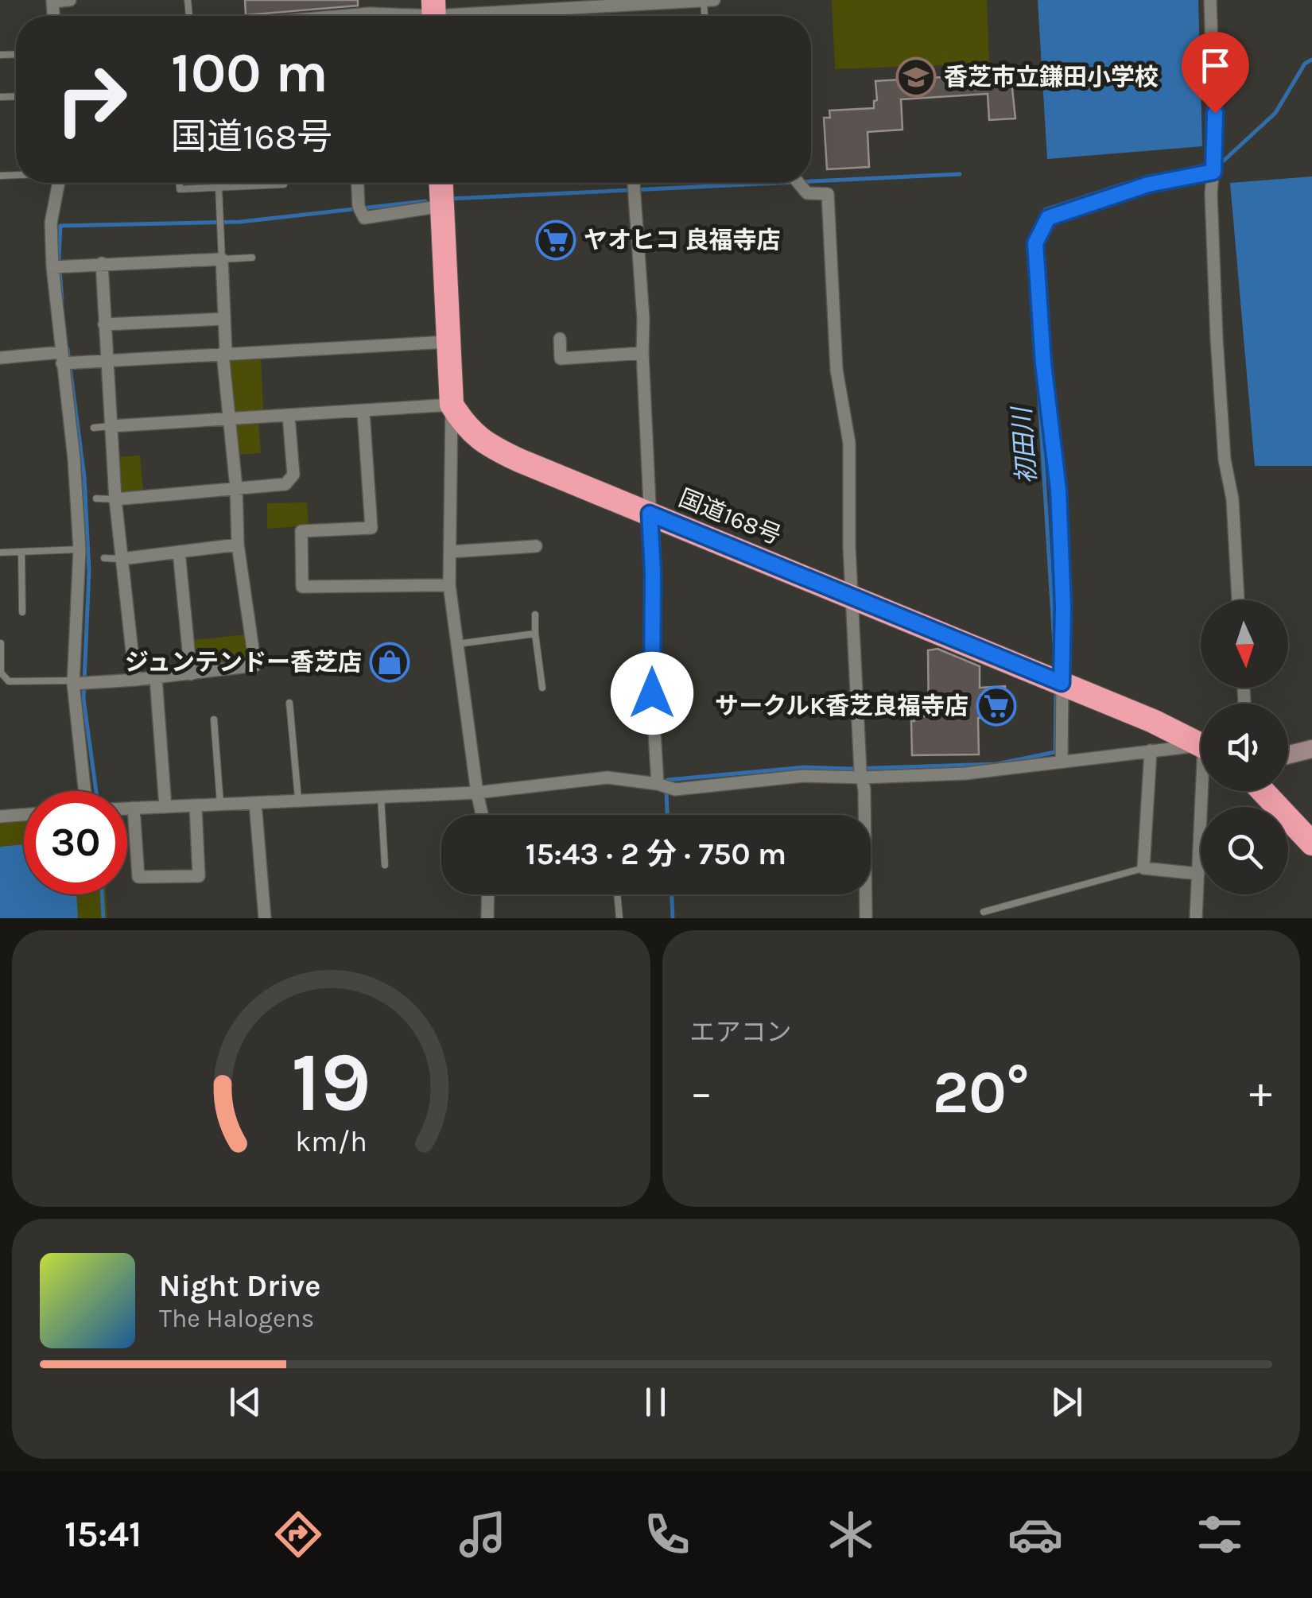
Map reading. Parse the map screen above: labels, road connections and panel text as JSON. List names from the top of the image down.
{
  "streets": {
    "highway": ["国道168号"]
  },
  "water": ["初田川"],
  "places": {
    "school or university": ["香芝市立鎌田小学校"],
    "supermarket": ["ヤオヒコ 良福寺店", "サークルK香芝良福寺店"],
    "shop": ["ジュンテンドー香芝店"]
  },
  "north": "bottom",
  "page": {
    "turn": ["100 m", "国道168号"],
    "limit": "30",
    "trip": "15:43 · 2 分 · 750 m",
    "tile": "エアコン",
    "heat": ["−", "20°", "+"],
    "song": ["Night Drive", "The Halogens"],
    "tabs": "15:41",
    "gauge": ["19", "km/h"]
  }
}
